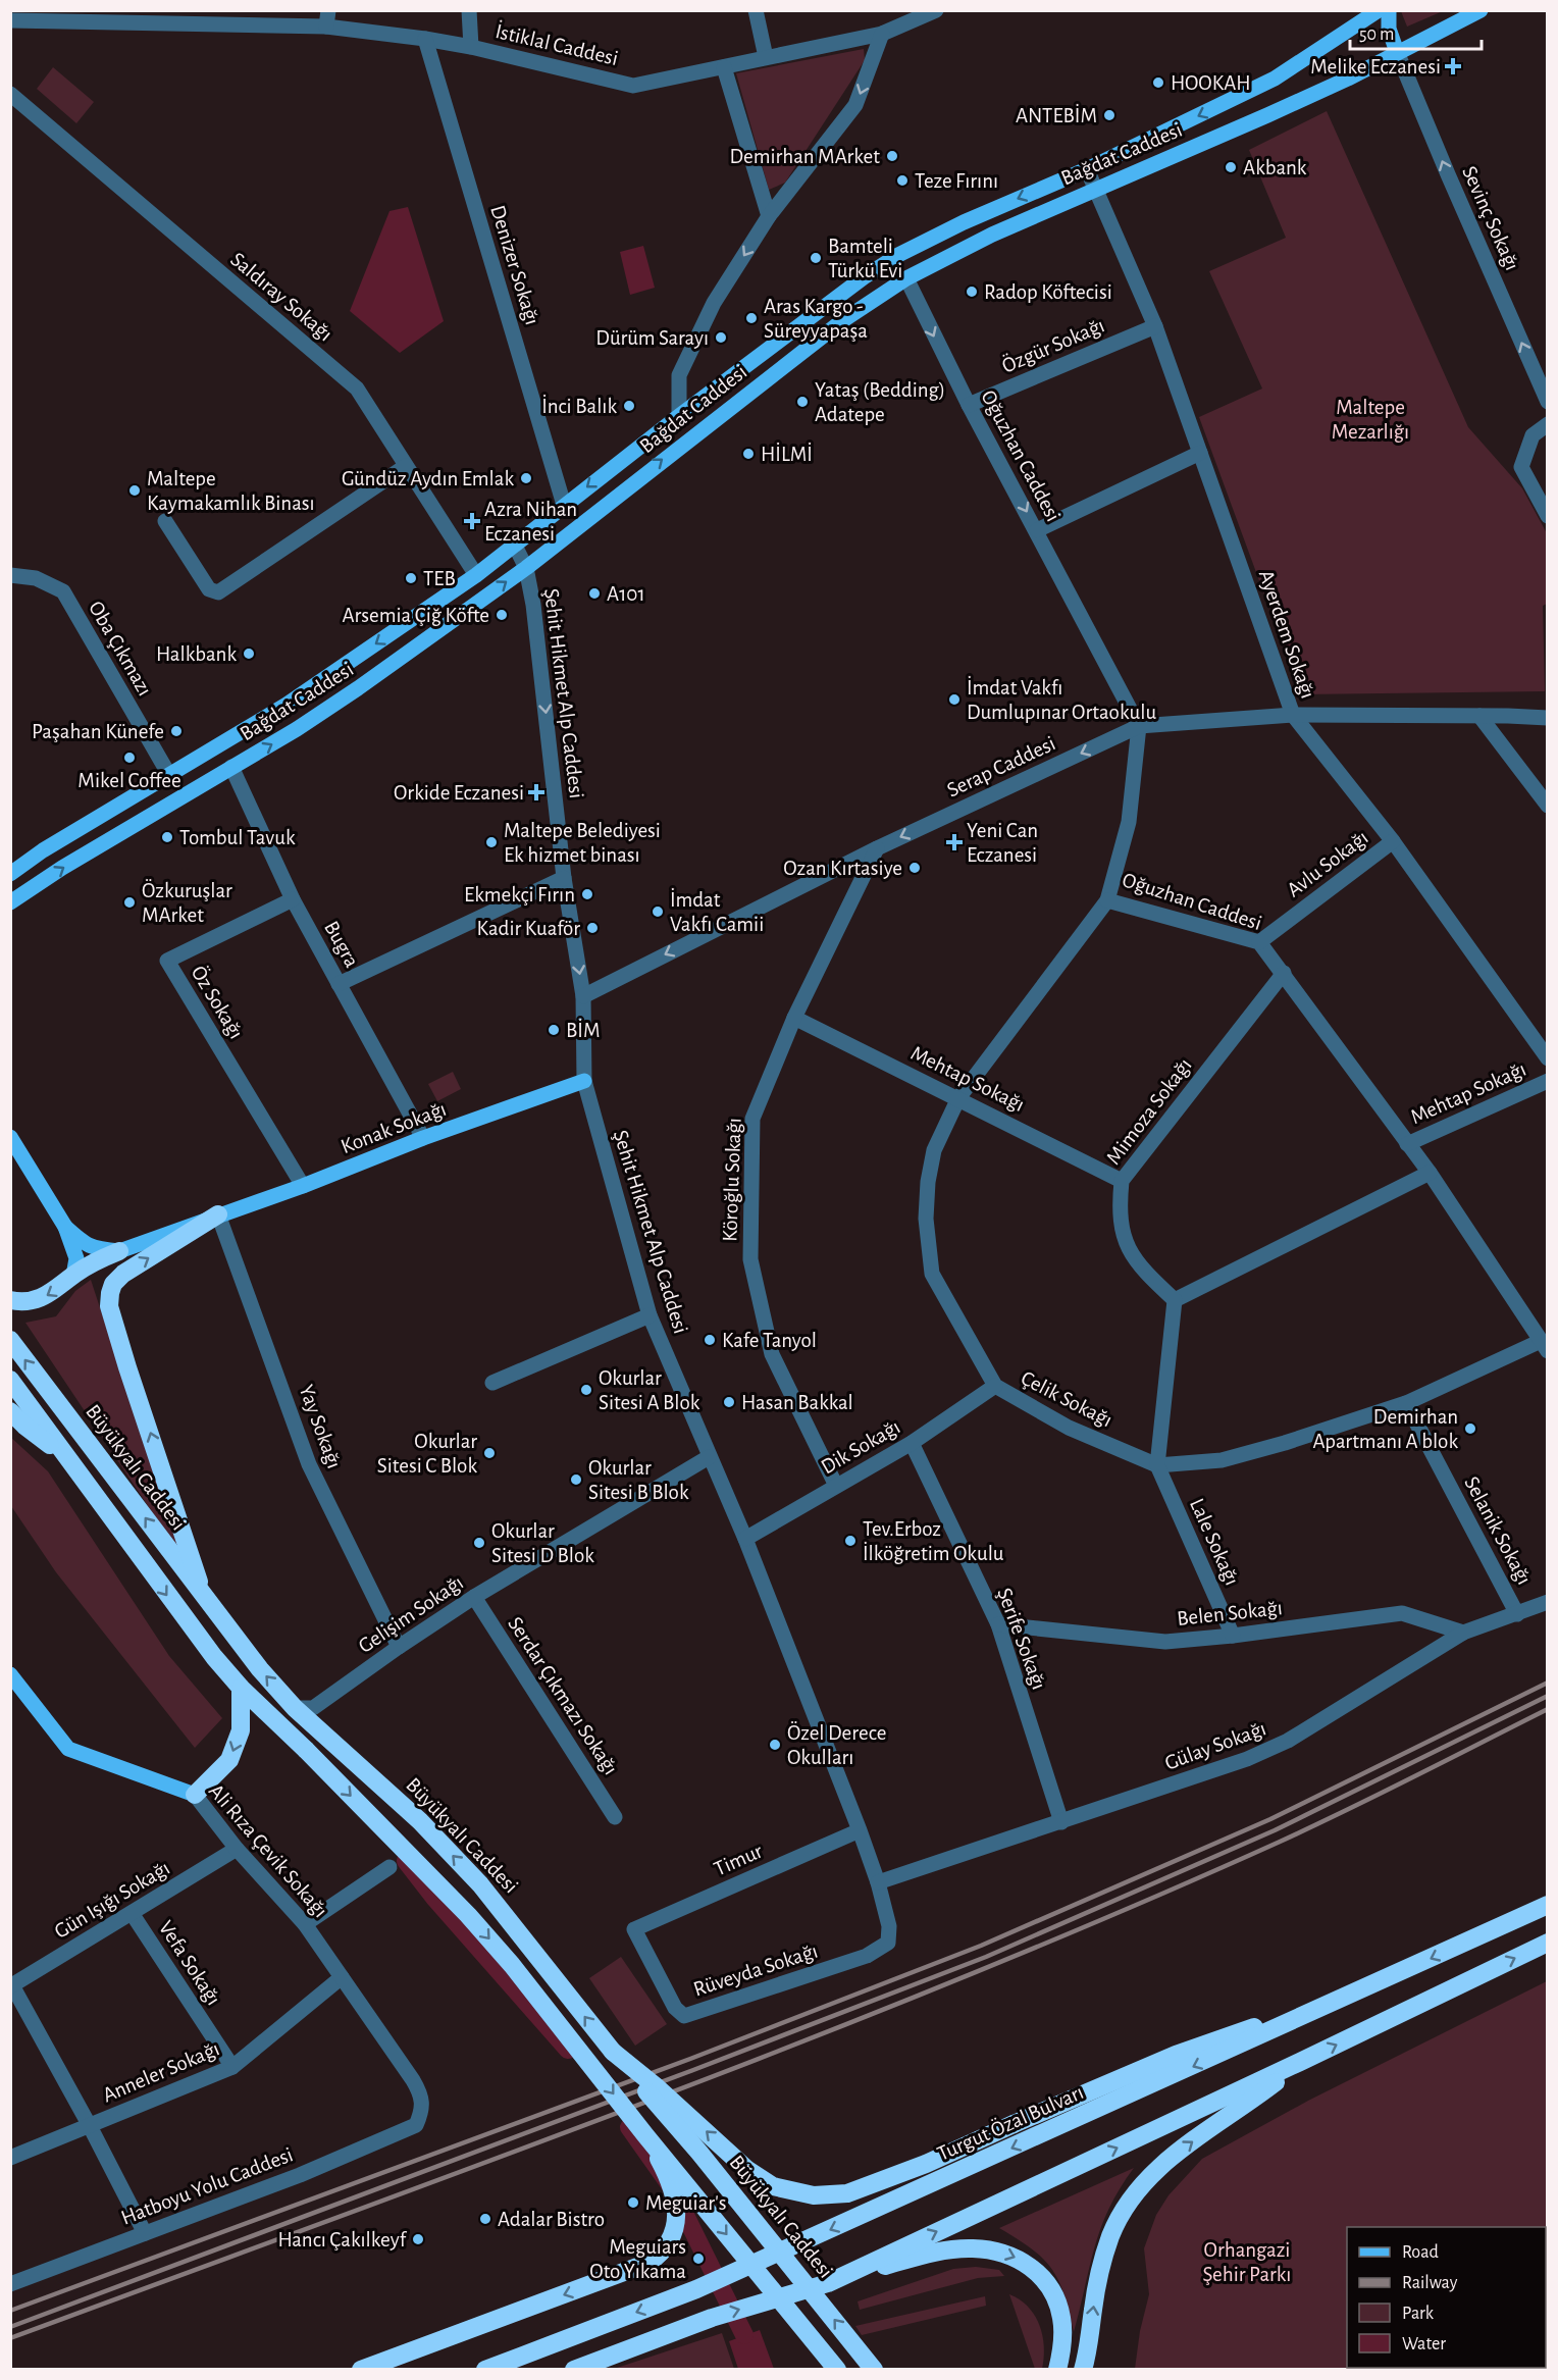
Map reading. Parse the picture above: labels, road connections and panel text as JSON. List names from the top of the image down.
{
  "streets": {
    "highway": ["Büyükyalı Caddesi", "Turgut Özal Bulvarı"],
    "main road": ["Bağdat Caddesi", "Konak Sokağı", "Ali Rıza Çevik Sokağı"],
    "street": [
      "İstiklal Caddesi",
      "Sevinç Sokağı",
      "Denizer Sokağı",
      "Saldıray Sokağı",
      "Özgür Sokağı",
      "Oğuzhan Caddesi",
      "Ayerdem Sokağı",
      "Oba Çıkmazı",
      "Şehit Hikmet Alp Caddesi",
      "Serap Caddesi",
      "Avlu Sokağı",
      "Bugra",
      "Öz Sokağı",
      "Mehtap Sokağı",
      "Mimoza Sokağı",
      "Köroğlu Sokağı",
      "Çelik Sokağı",
      "Yay Sokağı",
      "Dik Sokağı",
      "Selanik Sokağı",
      "Lale Sokağı",
      "Belen Sokağı",
      "Gelişim Sokağı",
      "Şerife Sokağı",
      "Serdar Çıkmazı Sokağı",
      "Gülay Sokağı",
      "Timur",
      "Gün Işığı Sokağı",
      "Vefa Sokağı",
      "Rüveyda Sokağı",
      "Anneler Sokağı",
      "Hatboyu Yolu Caddesi"
    ]
  },
  "crossings": [
    ["İstiklal Caddesi", "Denizer Sokağı"],
    ["Bağdat Caddesi", "Sevinç Sokağı"],
    ["Bağdat Caddesi", "Denizer Sokağı"],
    ["Bağdat Caddesi", "Saldıray Sokağı"],
    ["Bağdat Caddesi", "Oğuzhan Caddesi"],
    ["Bağdat Caddesi", "Ayerdem Sokağı"],
    ["Bağdat Caddesi", "Oba Çıkmazı"],
    ["Bağdat Caddesi", "Şehit Hikmet Alp Caddesi"],
    ["Bağdat Caddesi", "Bugra"],
    ["Özgür Sokağı", "Oğuzhan Caddesi"],
    ["Özgür Sokağı", "Ayerdem Sokağı"],
    ["Oğuzhan Caddesi", "Serap Caddesi"],
    ["Oğuzhan Caddesi", "Avlu Sokağı"],
    ["Oğuzhan Caddesi", "Mehtap Sokağı"],
    ["Oğuzhan Caddesi", "Mimoza Sokağı"],
    ["Oğuzhan Caddesi", "Çelik Sokağı"],
    ["Ayerdem Sokağı", "Serap Caddesi"],
    ["Ayerdem Sokağı", "Avlu Sokağı"],
    ["Şehit Hikmet Alp Caddesi", "Serap Caddesi"],
    ["Şehit Hikmet Alp Caddesi", "Konak Sokağı"],
    ["Şehit Hikmet Alp Caddesi", "Dik Sokağı"],
    ["Şehit Hikmet Alp Caddesi", "Gelişim Sokağı"],
    ["Şehit Hikmet Alp Caddesi", "Gülay Sokağı"],
    ["Şehit Hikmet Alp Caddesi", "Timur"],
    ["Şehit Hikmet Alp Caddesi", "Rüveyda Sokağı"],
    ["Serap Caddesi", "Köroğlu Sokağı"],
    ["Bugra", "Öz Sokağı"],
    ["Bugra", "Konak Sokağı"],
    ["Öz Sokağı", "Konak Sokağı"],
    ["Mehtap Sokağı", "Mimoza Sokağı"],
    ["Mehtap Sokağı", "Köroğlu Sokağı"],
    ["Mehtap Sokağı", "Çelik Sokağı"],
    ["Konak Sokağı", "Yay Sokağı"],
    ["Köroğlu Sokağı", "Dik Sokağı"],
    ["Çelik Sokağı", "Dik Sokağı"],
    ["Çelik Sokağı", "Selanik Sokağı"],
    ["Çelik Sokağı", "Lale Sokağı"],
    ["Yay Sokağı", "Gelişim Sokağı"],
    ["Dik Sokağı", "Şerife Sokağı"],
    ["Büyükyalı Caddesi", "Gelişim Sokağı"],
    ["Selanik Sokağı", "Gülay Sokağı"],
    ["Lale Sokağı", "Belen Sokağı"],
    ["Belen Sokağı", "Şerife Sokağı"],
    ["Belen Sokağı", "Gülay Sokağı"],
    ["Gelişim Sokağı", "Serdar Çıkmazı Sokağı"],
    ["Şerife Sokağı", "Gülay Sokağı"],
    ["Ali Rıza Çevik Sokağı", "Gün Işığı Sokağı"],
    ["Ali Rıza Çevik Sokağı", "Anneler Sokağı"],
    ["Ali Rıza Çevik Sokağı", "Hatboyu Yolu Caddesi"],
    ["Timur", "Rüveyda Sokağı"],
    ["Gün Işığı Sokağı", "Vefa Sokağı"],
    ["Vefa Sokağı", "Anneler Sokağı"]
  ],
  "one_way": ["Sevinç Sokağı", "Serap Caddesi"],
  "parks": ["Maltepe Mezarlığı", "Orhangazi Şehir Parkı"],
  "places": {
    "health": [
      "Melike Eczanesi",
      "Azra Nihan Eczanesi",
      "Orkide Eczanesi",
      "Yeni Can Eczanesi"
    ],
    "other": [
      "HOOKAH",
      "ANTEBİM",
      "Demirhan MArket",
      "Akbank",
      "Teze Fırını",
      "Bamteli Türkü Evi",
      "Radop Köftecisi",
      "Aras Kargo - Süreyyapaşa",
      "Dürüm Sarayı",
      "Yataş (Bedding) Adatepe",
      "İnci Balık",
      "HİLMİ",
      "Gündüz Aydın Emlak",
      "Maltepe Kaymakamlık Binası",
      "TEB",
      "A101",
      "Arsemia Çiğ Köfte",
      "Halkbank",
      "İmdat Vakfı Dumlupınar Ortaokulu",
      "Paşahan Künefe",
      "Mikel Coffee",
      "Tombul Tavuk",
      "Maltepe Belediyesi Ek hizmet binası",
      "Ozan Kırtasiye",
      "Ekmekçi Fırın",
      "Özkuruşlar MArket",
      "İmdat Vakfı Camii",
      "Kadir Kuaför",
      "BİM",
      "Kafe Tanyol",
      "Okurlar Sitesi A Blok",
      "Hasan Bakkal",
      "Demirhan Apartmanı A blok",
      "Okurlar Sitesi C Blok",
      "Okurlar Sitesi B Blok",
      "Tev.Erboz İlköğretim Okulu",
      "Okurlar Sitesi D Blok",
      "Özel Derece Okulları",
      "Meguiar's",
      "Adalar Bistro",
      "Hancı Çakılkeyf",
      "Meguiars Oto Yıkama"
    ]
  },
  "legend": [
    "Road",
    "Railway",
    "Park",
    "Water"
  ],
  "scale_bar": "50 m"
}
